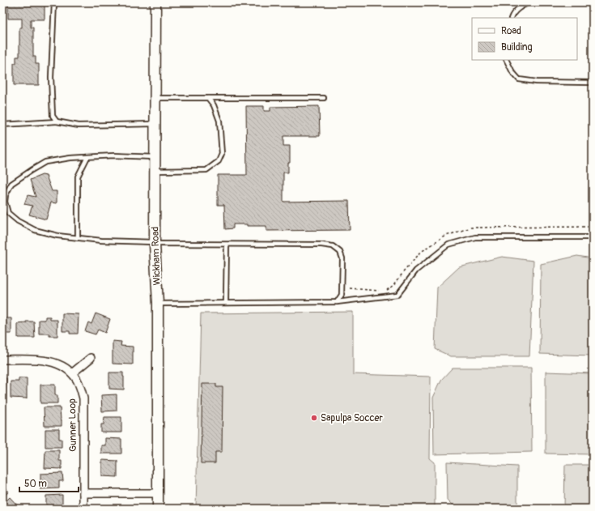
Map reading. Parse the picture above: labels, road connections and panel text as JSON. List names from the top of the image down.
{
  "streets": {
    "street": ["Wickham Road", "Gunner Loop"]
  },
  "places": ["Sapulpa Soccer"],
  "legend": ["Road", "Building"],
  "scale_bar": "50 m"
}
